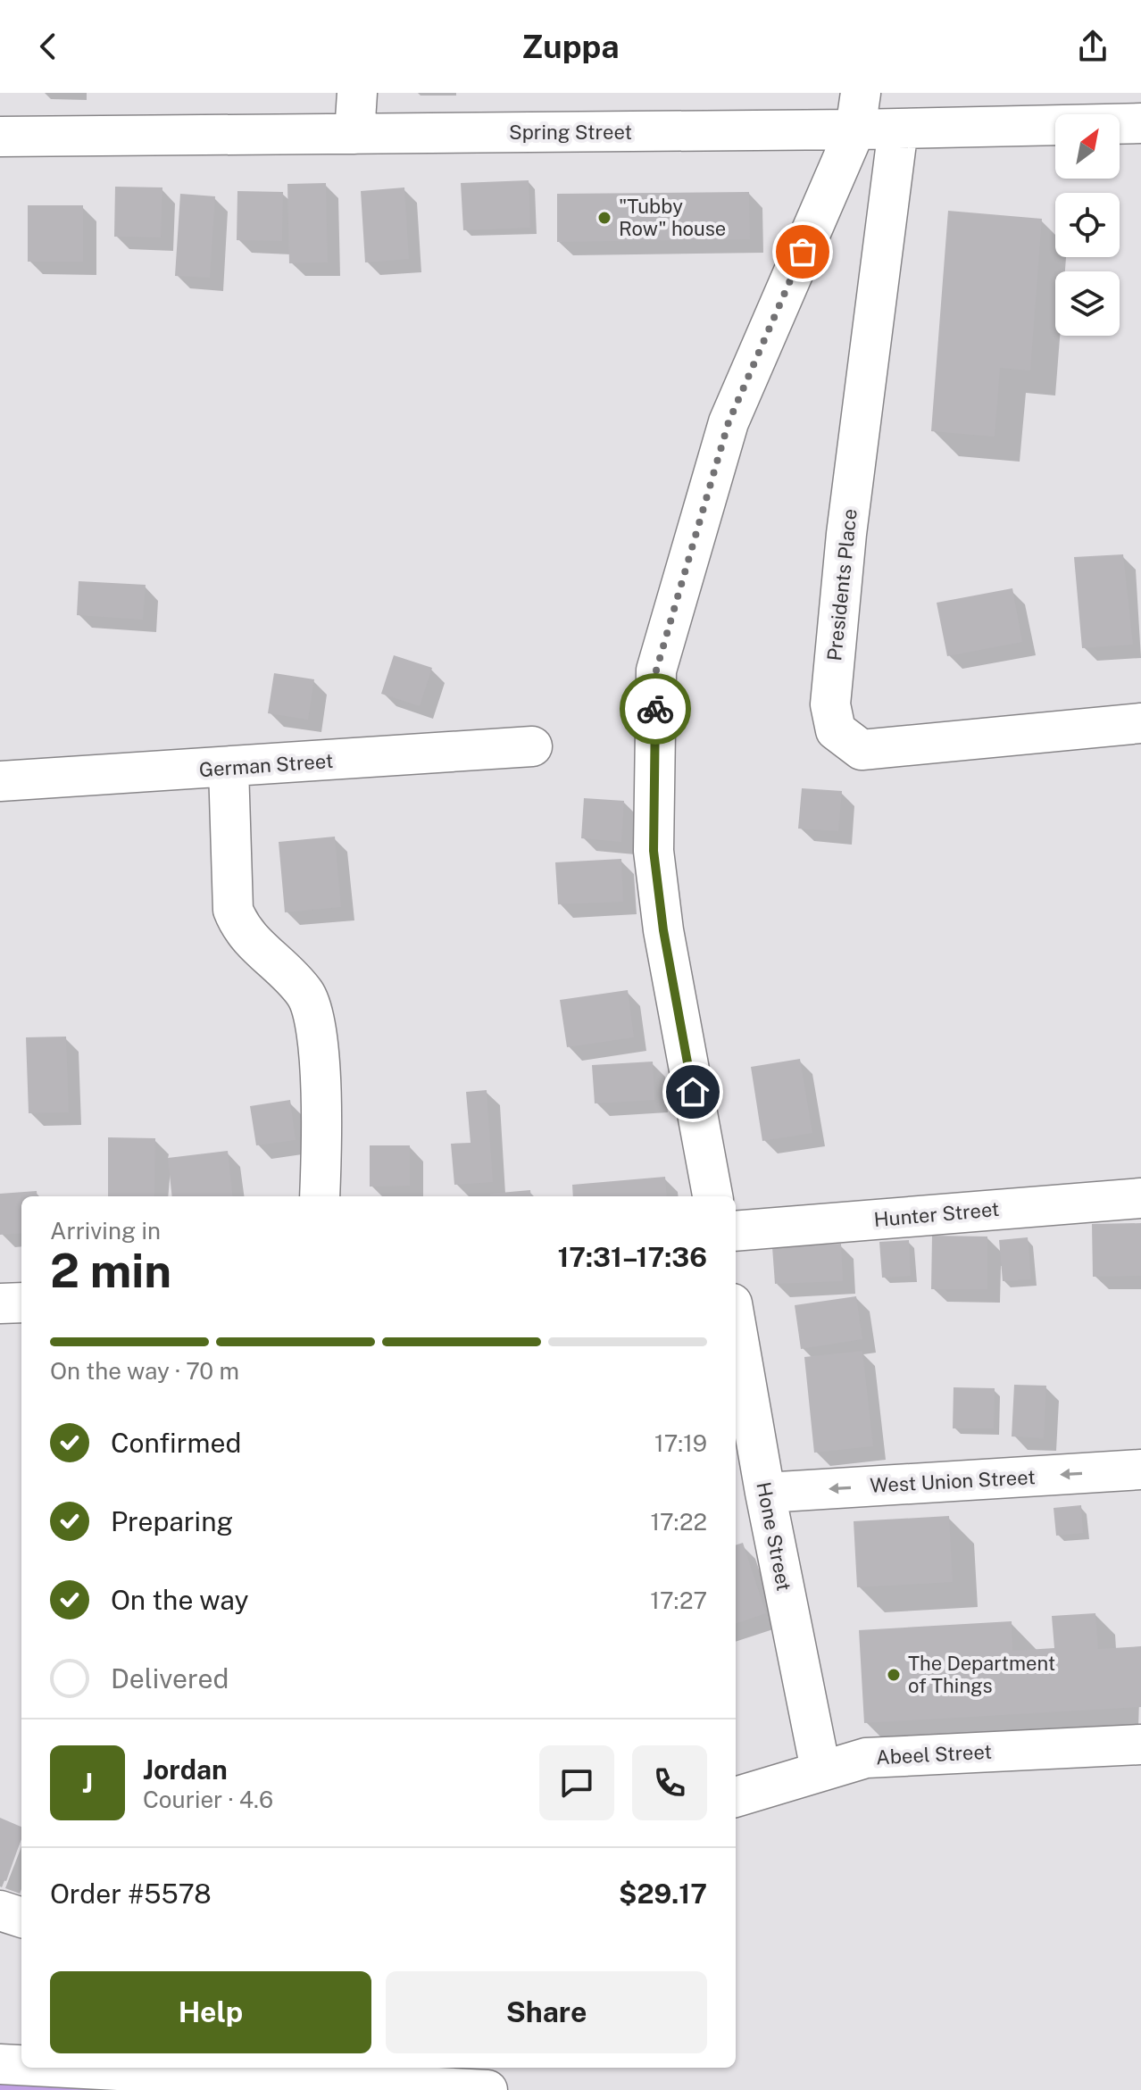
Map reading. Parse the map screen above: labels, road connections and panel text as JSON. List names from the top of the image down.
{
  "streets": {
    "street": [
      "Spring Street",
      "Presidents Place",
      "German Street",
      "Hunter Street",
      "West Union Street",
      "Hone Street",
      "Abeel Street"
    ]
  },
  "crossings": [
    ["Spring Street", "Presidents Place"],
    ["West Union Street", "Hone Street"],
    ["Hone Street", "Abeel Street"]
  ],
  "one_way": ["West Union Street"],
  "places": ["\"Tubby Row\" house", "The Department of Things"],
  "north": "top right",
  "page": {
    "header": "Zuppa",
    "heading": ["2 min", "Arriving in", "17:31–17:36"],
    "panel": [
      "Jordan",
      "Courier · 4.6",
      "Order #5578",
      "$29.17"
    ],
    "bar": "On the way · 70 m",
    "list": [
      ["Confirmed", "17:19"],
      ["Preparing", "17:22"],
      ["On the way", "17:27"],
      "Delivered"
    ],
    "round": "J",
    "buttons": ["Help", "Share"]
  }
}
